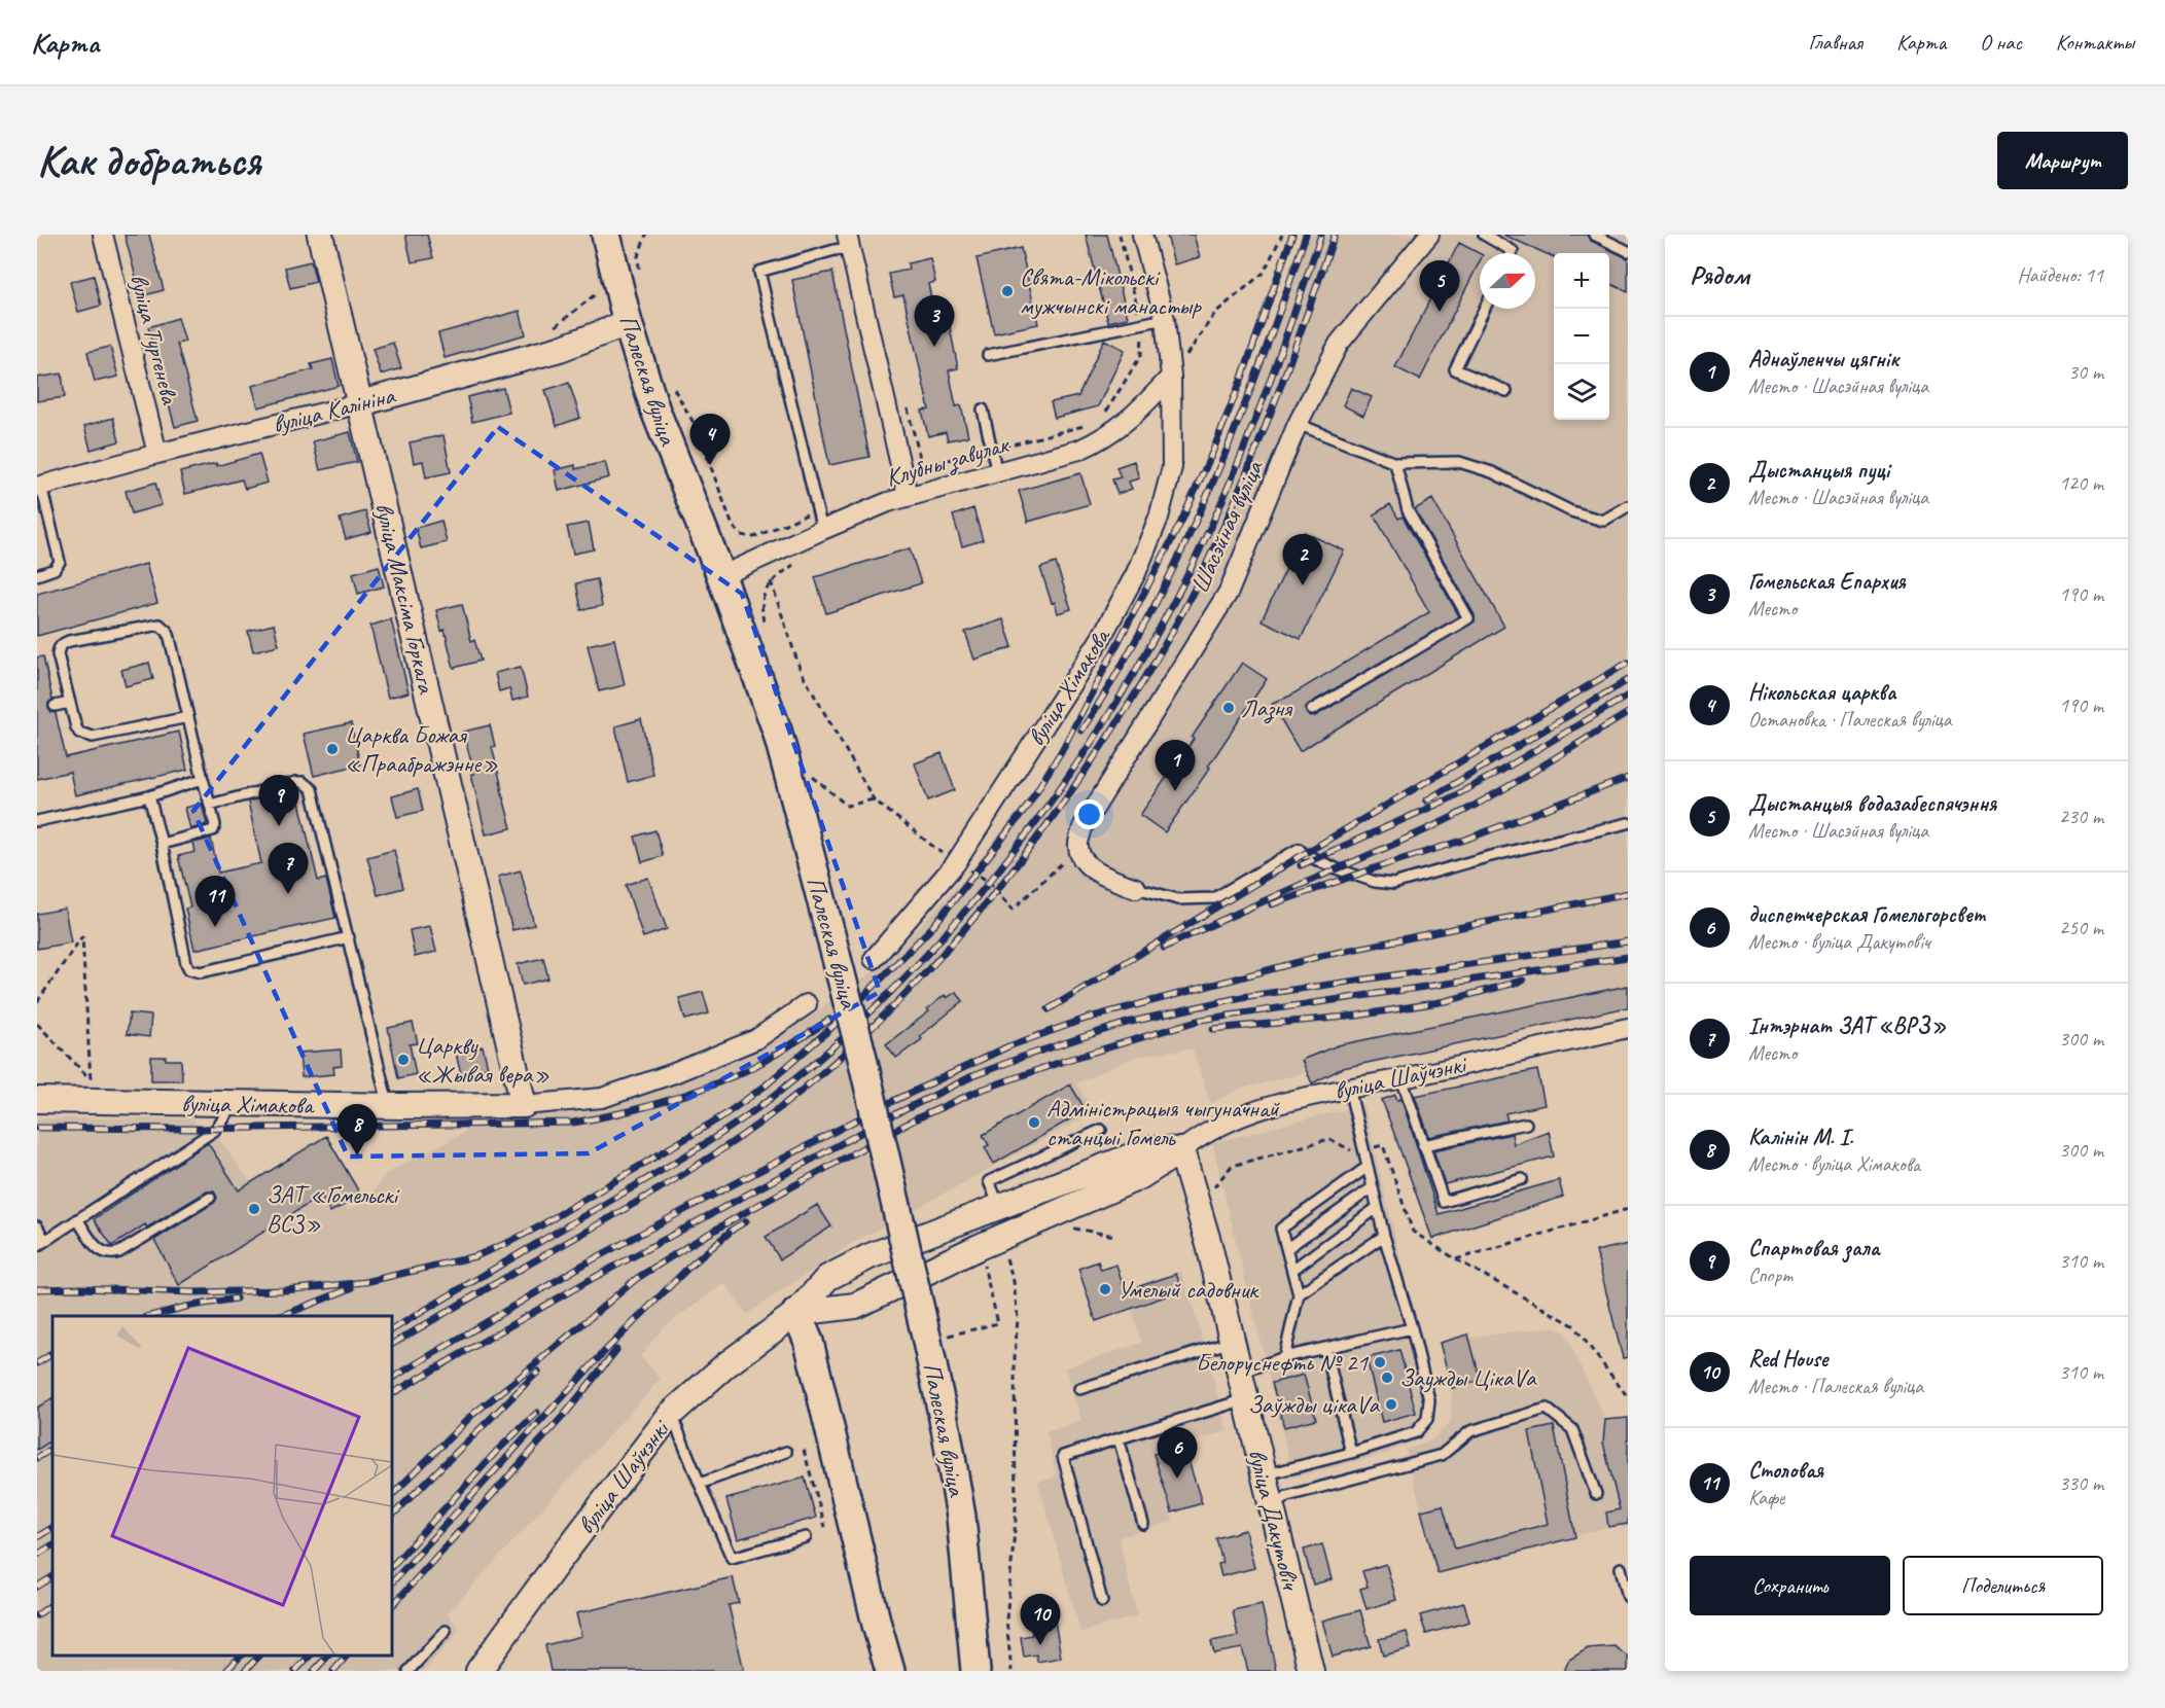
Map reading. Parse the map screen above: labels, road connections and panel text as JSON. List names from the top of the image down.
{
  "streets": {
    "main road": [
      "Палеская вуліца",
      "вуліца Калініна",
      "вуліца Максіма Горкага",
      "вуліца Хімакова",
      "вуліца Шаўчэнкі",
      "вуліца Дакутовіч"
    ],
    "street": ["вуліца Тургенева", "Клубны завулак", "Шасэйная вуліца"]
  },
  "crossings": [
    ["вуліца Тургенева", "вуліца Калініна"],
    ["Палеская вуліца", "вуліца Калініна"],
    ["Палеская вуліца", "Клубны завулак"],
    ["вуліца Калініна", "вуліца Максіма Горкага"],
    ["Клубны завулак", "вуліца Хімакова"],
    ["вуліца Максіма Горкага", "вуліца Хімакова"],
    ["вуліца Шаўчэнкі", "вуліца Дакутовіч"]
  ],
  "places": [
    "Свята-Мікольскі мужчынскі манастыр",
    "Лазня",
    "Царква Божая «Праабражэнне»",
    "Царкву «Жывая вера»",
    "Адміністрацыя чыгуначнай станцыі Гомель",
    "ЗАТ «Гомельскі ВСЗ»",
    "Умелый садовник",
    "Белоруснефть № 21",
    "Заужды ЦікаVа",
    "Заўжды цікаVа"
  ],
  "north": "right",
  "page": {
    "header": "Карта",
    "nav": [
      "Главная",
      "Карта",
      "О нас",
      "Контакты"
    ],
    "buttons": [
      "Маршрут",
      ["Сохранить", "Поделиться"]
    ],
    "title": "Как добраться",
    "heading": ["Рядом", "Найдено: 11"],
    "map_buttons": ["+", "−"],
    "pins": [
      "5",
      "3",
      "4",
      "2",
      "1",
      "9",
      "7",
      "11",
      "8",
      "6",
      "10"
    ],
    "list": [
      {
        "mark": "1",
        "name": "Аднаўленчы цягнік",
        "note": "Место · Шасэйная вуліца",
        "value": "30 m"
      },
      {
        "mark": "2",
        "name": "Дыстанцыя пуці",
        "note": "Место · Шасэйная вуліца",
        "value": "120 m"
      },
      {
        "mark": "3",
        "name": "Гомельская Епархия",
        "note": "Место",
        "value": "190 m"
      },
      {
        "mark": "4",
        "name": "Нікольская царква",
        "note": "Остановка · Палеская вуліца",
        "value": "190 m"
      },
      {
        "mark": "5",
        "name": "Дыстанцыя водазабеспячэння",
        "note": "Место · Шасэйная вуліца",
        "value": "230 m"
      },
      {
        "mark": "6",
        "name": "диспетчерская Гомельгорсвет",
        "note": "Место · вуліца Дакутовіч",
        "value": "250 m"
      },
      {
        "mark": "7",
        "name": "Інтэрнат ЗАТ «ВРЗ»",
        "note": "Место",
        "value": "300 m"
      },
      {
        "mark": "8",
        "name": "Калінін М. І.",
        "note": "Место · вуліца Хімакова",
        "value": "300 m"
      },
      {
        "mark": "9",
        "name": "Спартовая зала",
        "note": "Спорт",
        "value": "310 m"
      },
      {
        "mark": "10",
        "name": "Red House",
        "note": "Место · Палеская вуліца",
        "value": "310 m"
      },
      {
        "mark": "11",
        "name": "Столовая",
        "note": "Кафе",
        "value": "330 m"
      }
    ]
  }
}
